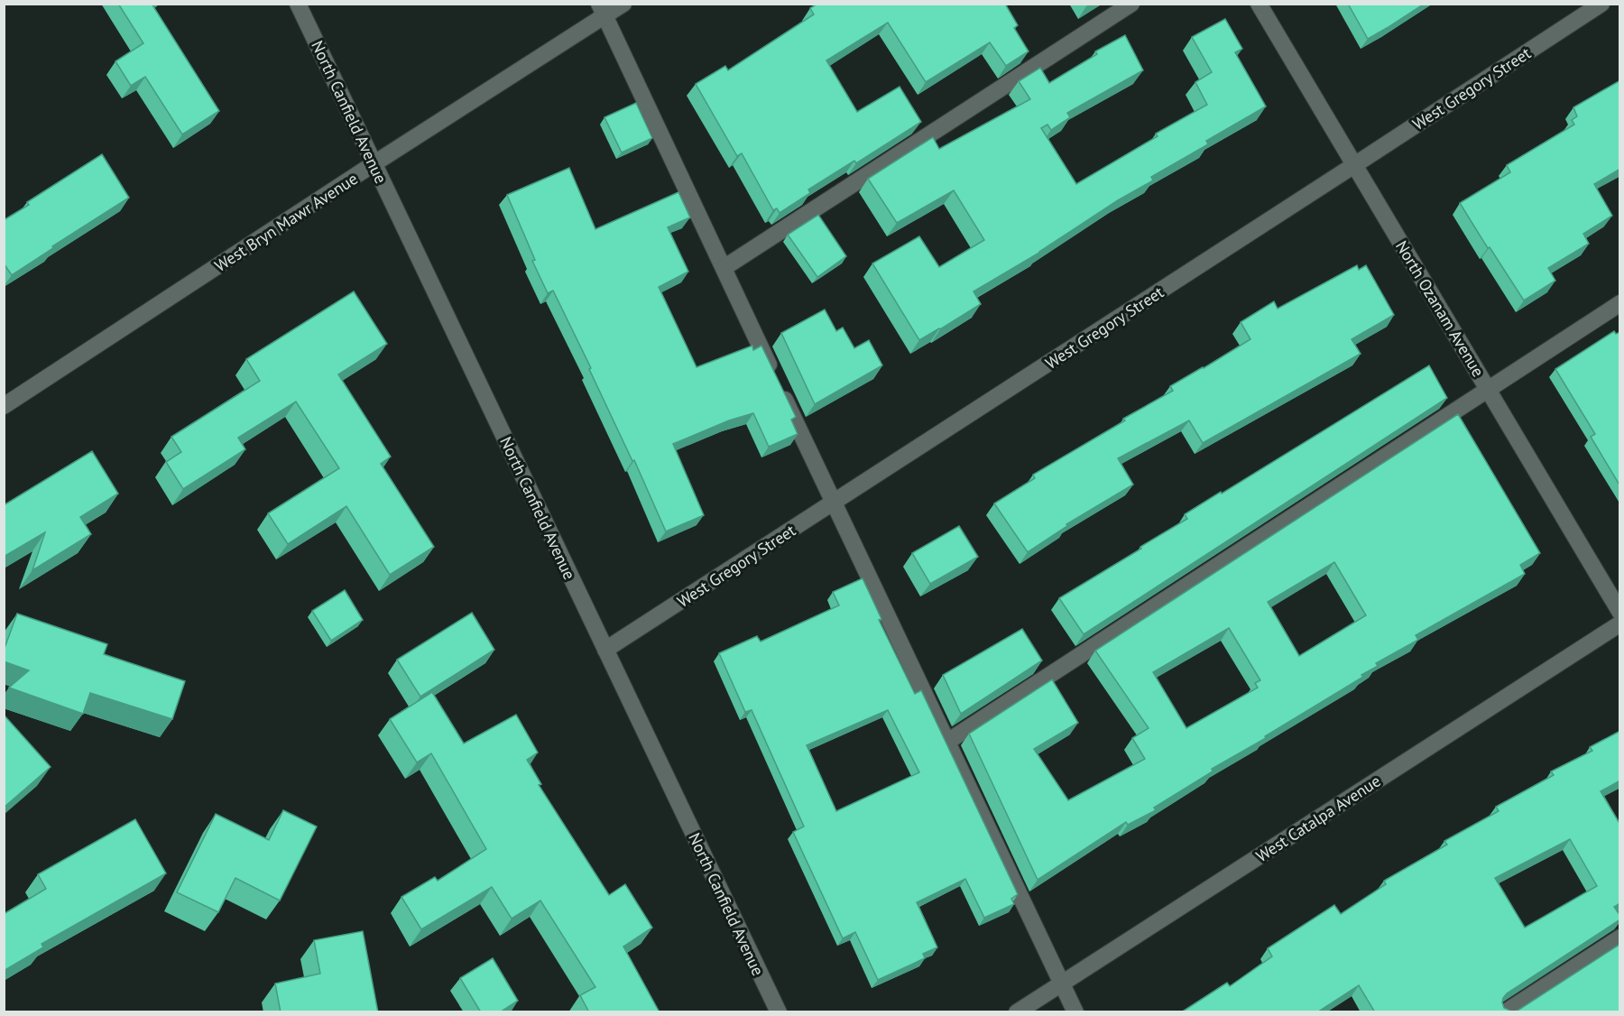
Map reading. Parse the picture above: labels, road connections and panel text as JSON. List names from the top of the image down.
{
  "streets": {
    "street": [
      "West Gregory Street",
      "North Canfield Avenue",
      "West Bryn Mawr Avenue",
      "North Ozanam Avenue",
      "West Catalpa Avenue"
    ]
  },
  "crossings": [
    ["West Gregory Street", "North Canfield Avenue"],
    ["West Gregory Street", "North Ozanam Avenue"],
    ["North Canfield Avenue", "West Bryn Mawr Avenue"]
  ]
}
